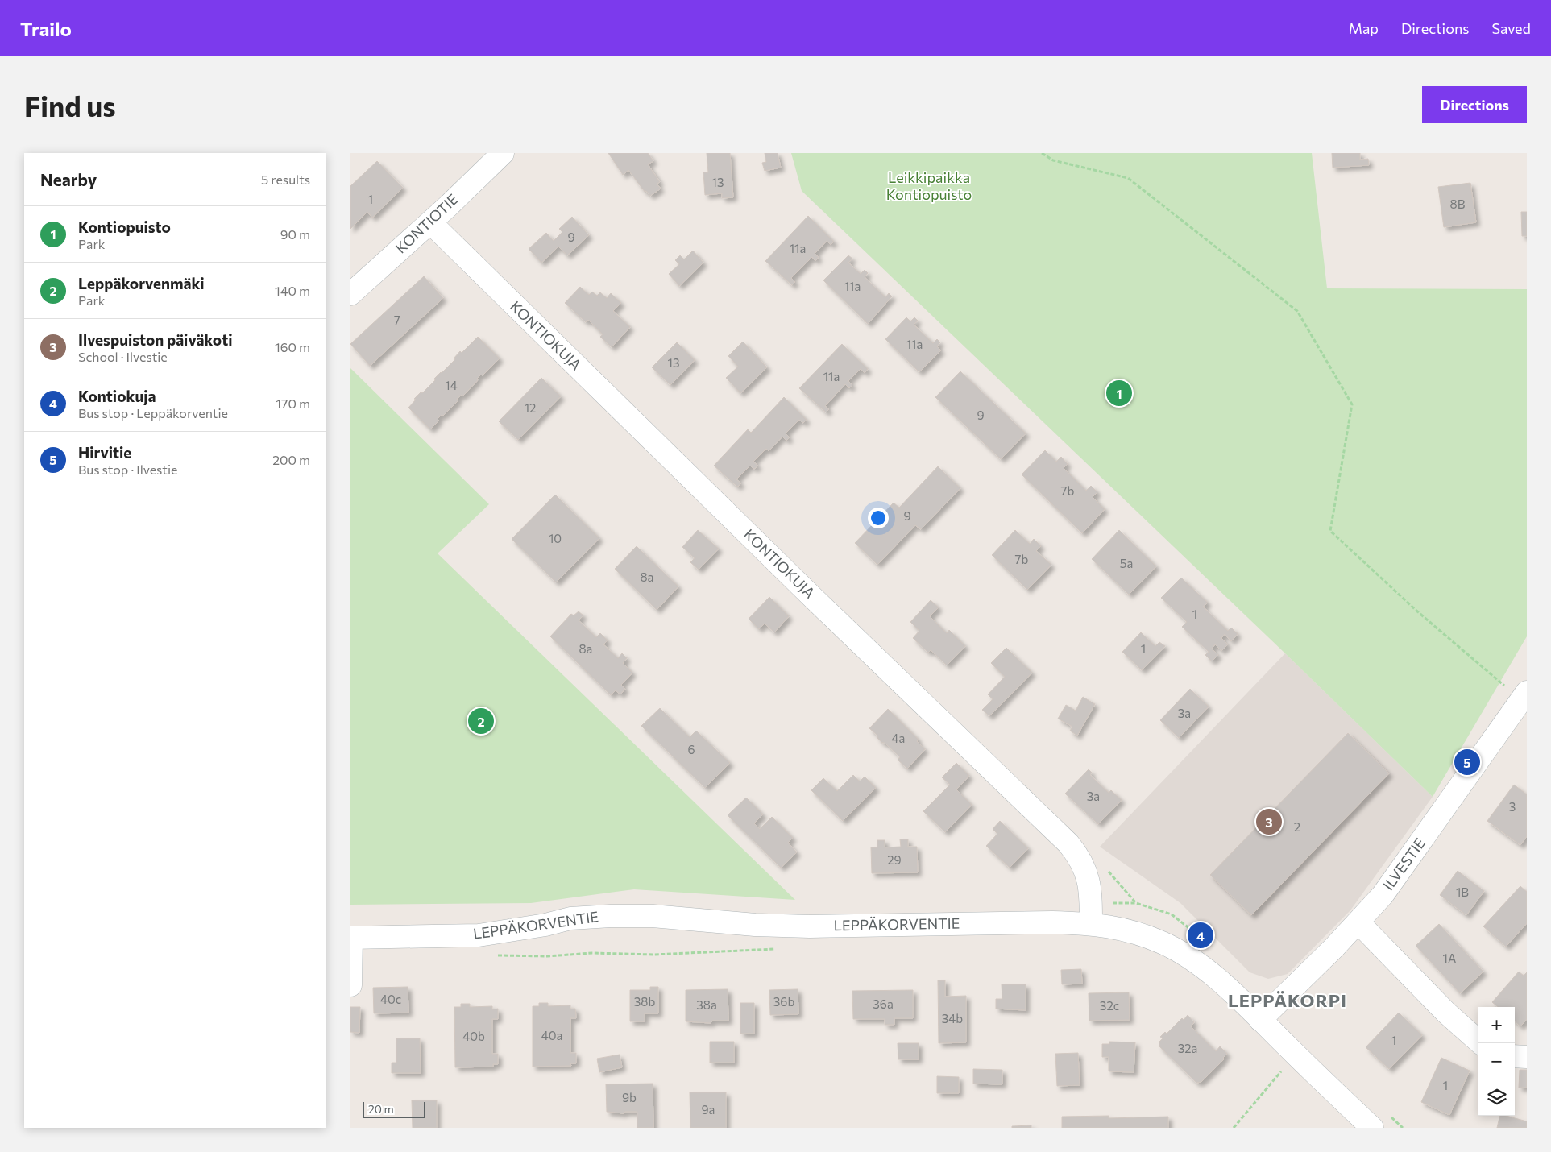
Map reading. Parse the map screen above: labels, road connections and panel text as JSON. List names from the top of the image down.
{
  "streets": {
    "street": [
      "KONTIOTIE",
      "KONTIOKUJA",
      "ILVESTIE",
      "LEPPÄKORVENTIE"
    ]
  },
  "crossings": [
    ["KONTIOTIE", "KONTIOKUJA"],
    ["KONTIOKUJA", "LEPPÄKORVENTIE"],
    ["ILVESTIE", "LEPPÄKORVENTIE"]
  ],
  "districts": ["LEPPÄKORPI"],
  "parks": ["Leikkipaikka Kontiopuisto"],
  "house_numbers": [
    "13",
    "1",
    "8B",
    "9",
    "11a",
    "11a",
    "7",
    "11a",
    "13",
    "11a",
    "14",
    "12",
    "9",
    "7b",
    "9",
    "10",
    "7b",
    "5a",
    "8a",
    "1",
    "8a",
    "1",
    "3a",
    "4a",
    "6",
    "3a",
    "3",
    "2",
    "29",
    "1B",
    "1A",
    "40c",
    "38b",
    "36b",
    "36a",
    "38a",
    "32c",
    "34b",
    "40a",
    "40b",
    "1",
    "32a",
    "1",
    "9b",
    "9a"
  ],
  "scale_bar": "20 m",
  "page": {
    "header": "Trailo",
    "nav": ["Map", "Directions", "Saved"],
    "buttons": "Directions",
    "title": "Find us",
    "heading": ["Nearby", "5 results"],
    "list": [
      {
        "mark": "1",
        "name": "Kontiopuisto",
        "note": "Park",
        "value": "90 m"
      },
      {
        "mark": "2",
        "name": "Leppäkorvenmäki",
        "note": "Park",
        "value": "140 m"
      },
      {
        "mark": "3",
        "name": "Ilvespuiston päiväkoti",
        "note": "School · Ilvestie",
        "value": "160 m"
      },
      {
        "mark": "4",
        "name": "Kontiokuja",
        "note": "Bus stop · Leppäkorventie",
        "value": "170 m"
      },
      {
        "mark": "5",
        "name": "Hirvitie",
        "note": "Bus stop · Ilvestie",
        "value": "200 m"
      }
    ],
    "pins": [
      "1",
      "2",
      "5",
      "3",
      "4"
    ],
    "map_buttons": ["+", "−"],
    "scale": "20 m"
  }
}
